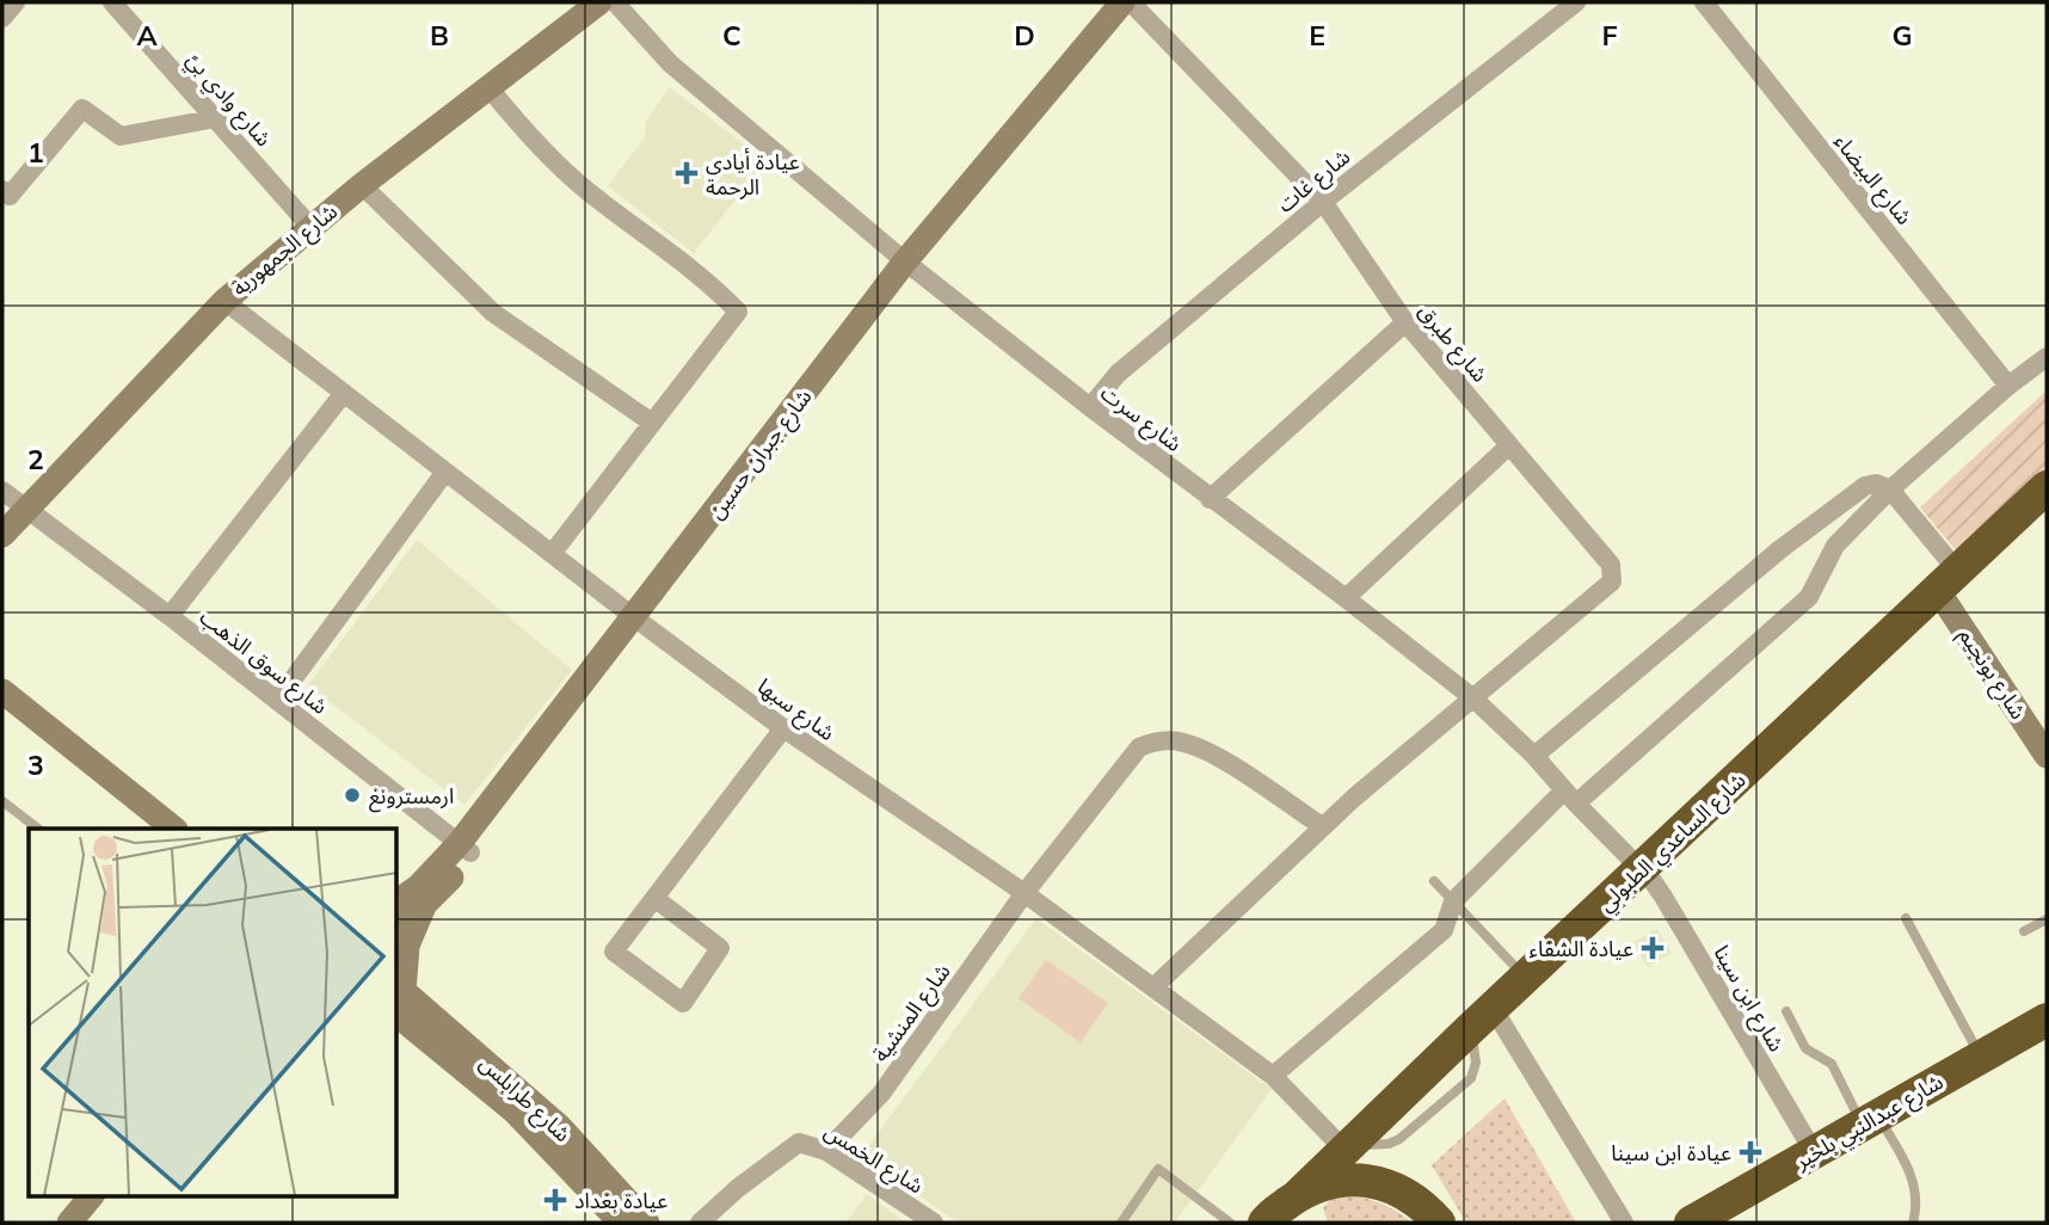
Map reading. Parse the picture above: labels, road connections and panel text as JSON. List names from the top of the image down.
{
  "streets": {
    "highway": ["شارع الساعدي الطبولي", "شارع عبدالنبي بلخير"],
    "main road": [
      "شارع الجمهورية",
      "شارع جبران حسين",
      "شارع بونجيم",
      "شارع طرابلس"
    ],
    "street": [
      "شارع وادي بيً",
      "شارع البيضاء",
      "شارع غات",
      "شارع طبرق",
      "شارع سرت",
      "شارع سوق الذهب",
      "شارع سبها",
      "شارع ابن سينا",
      "شارع المنشية",
      "شارع الخمس"
    ]
  },
  "crossings": [
    ["شارع وادي بيً", "شارع الجمهورية"],
    ["شارع غات", "شارع طبرق"],
    ["شارع غات", "شارع سرت"],
    ["شارع الجمهورية", "شارع سوق الذهب"],
    ["شارع الجمهورية", "شارع سبها"],
    ["شارع طبرق", "شارع سرت"],
    ["شارع سرت", "شارع جبران حسين"],
    ["شارع سرت", "شارع الساعدي الطبولي"],
    ["شارع سرت", "شارع ابن سينا"],
    ["شارع جبران حسين", "شارع سوق الذهب"],
    ["شارع جبران حسين", "شارع سبها"],
    ["شارع بونجيم", "شارع الساعدي الطبولي"],
    ["شارع سبها", "شارع الساعدي الطبولي"],
    ["شارع سبها", "شارع المنشية"],
    ["شارع الساعدي الطبولي", "شارع ابن سينا"],
    ["شارع ابن سينا", "شارع عبدالنبي بلخير"],
    ["شارع المنشية", "شارع الخمس"]
  ],
  "places": {
    "health": [
      "عيادة أيادي الرحمة",
      "عيادة الشفاء",
      "عيادة ابن سينا",
      "عيادة بغداد"
    ],
    "other": ["ارمسترونغ"]
  },
  "grid": {
    "columns": [
      "A",
      "B",
      "C",
      "D",
      "E",
      "F",
      "G"
    ],
    "rows": ["1", "2", "3"]
  }
}
